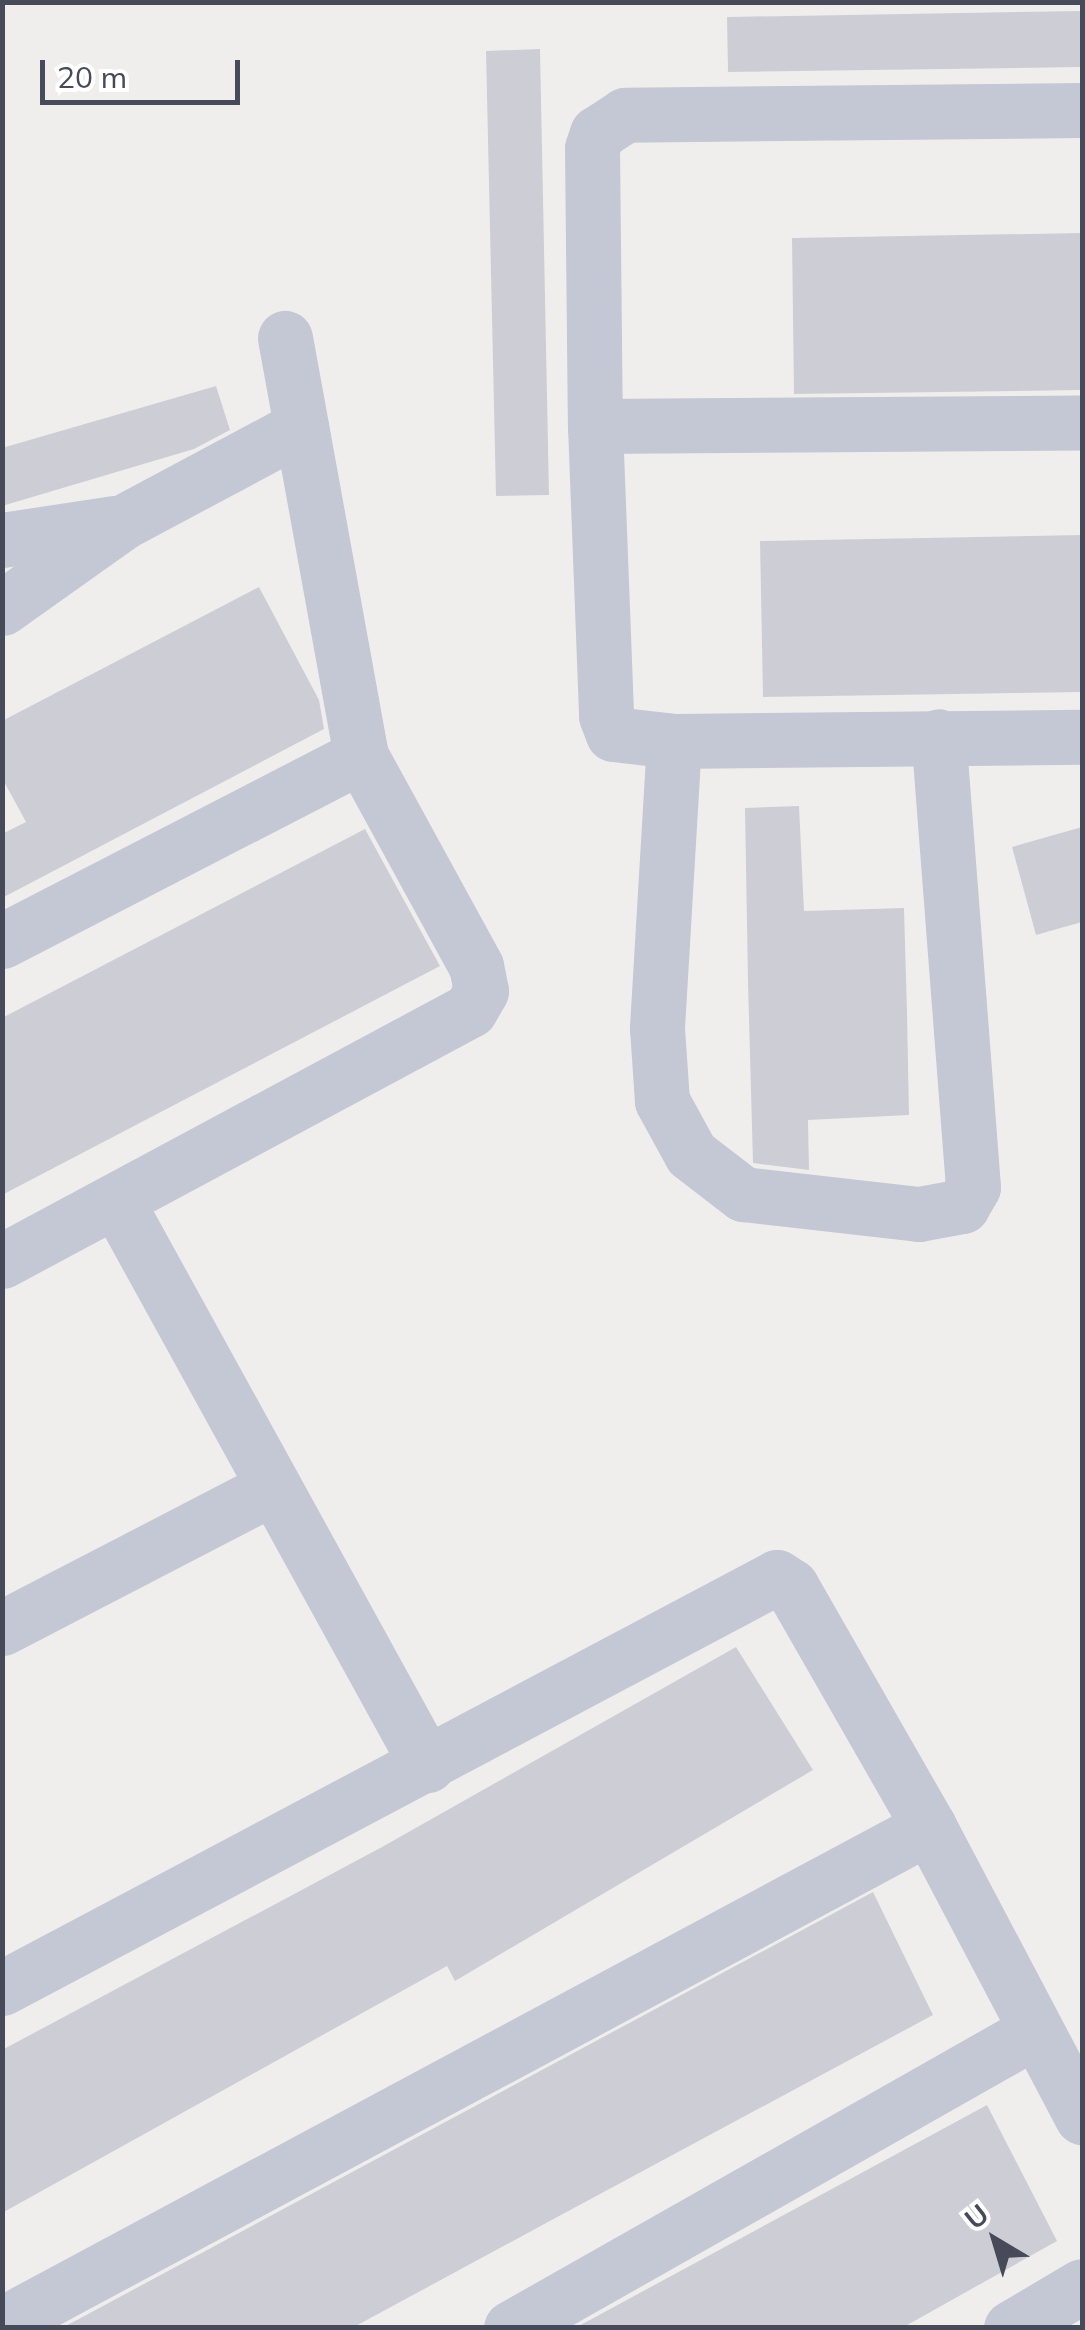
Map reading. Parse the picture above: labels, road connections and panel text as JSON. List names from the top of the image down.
{
  "scale_bar": "20 m",
  "north": "top left"
}
